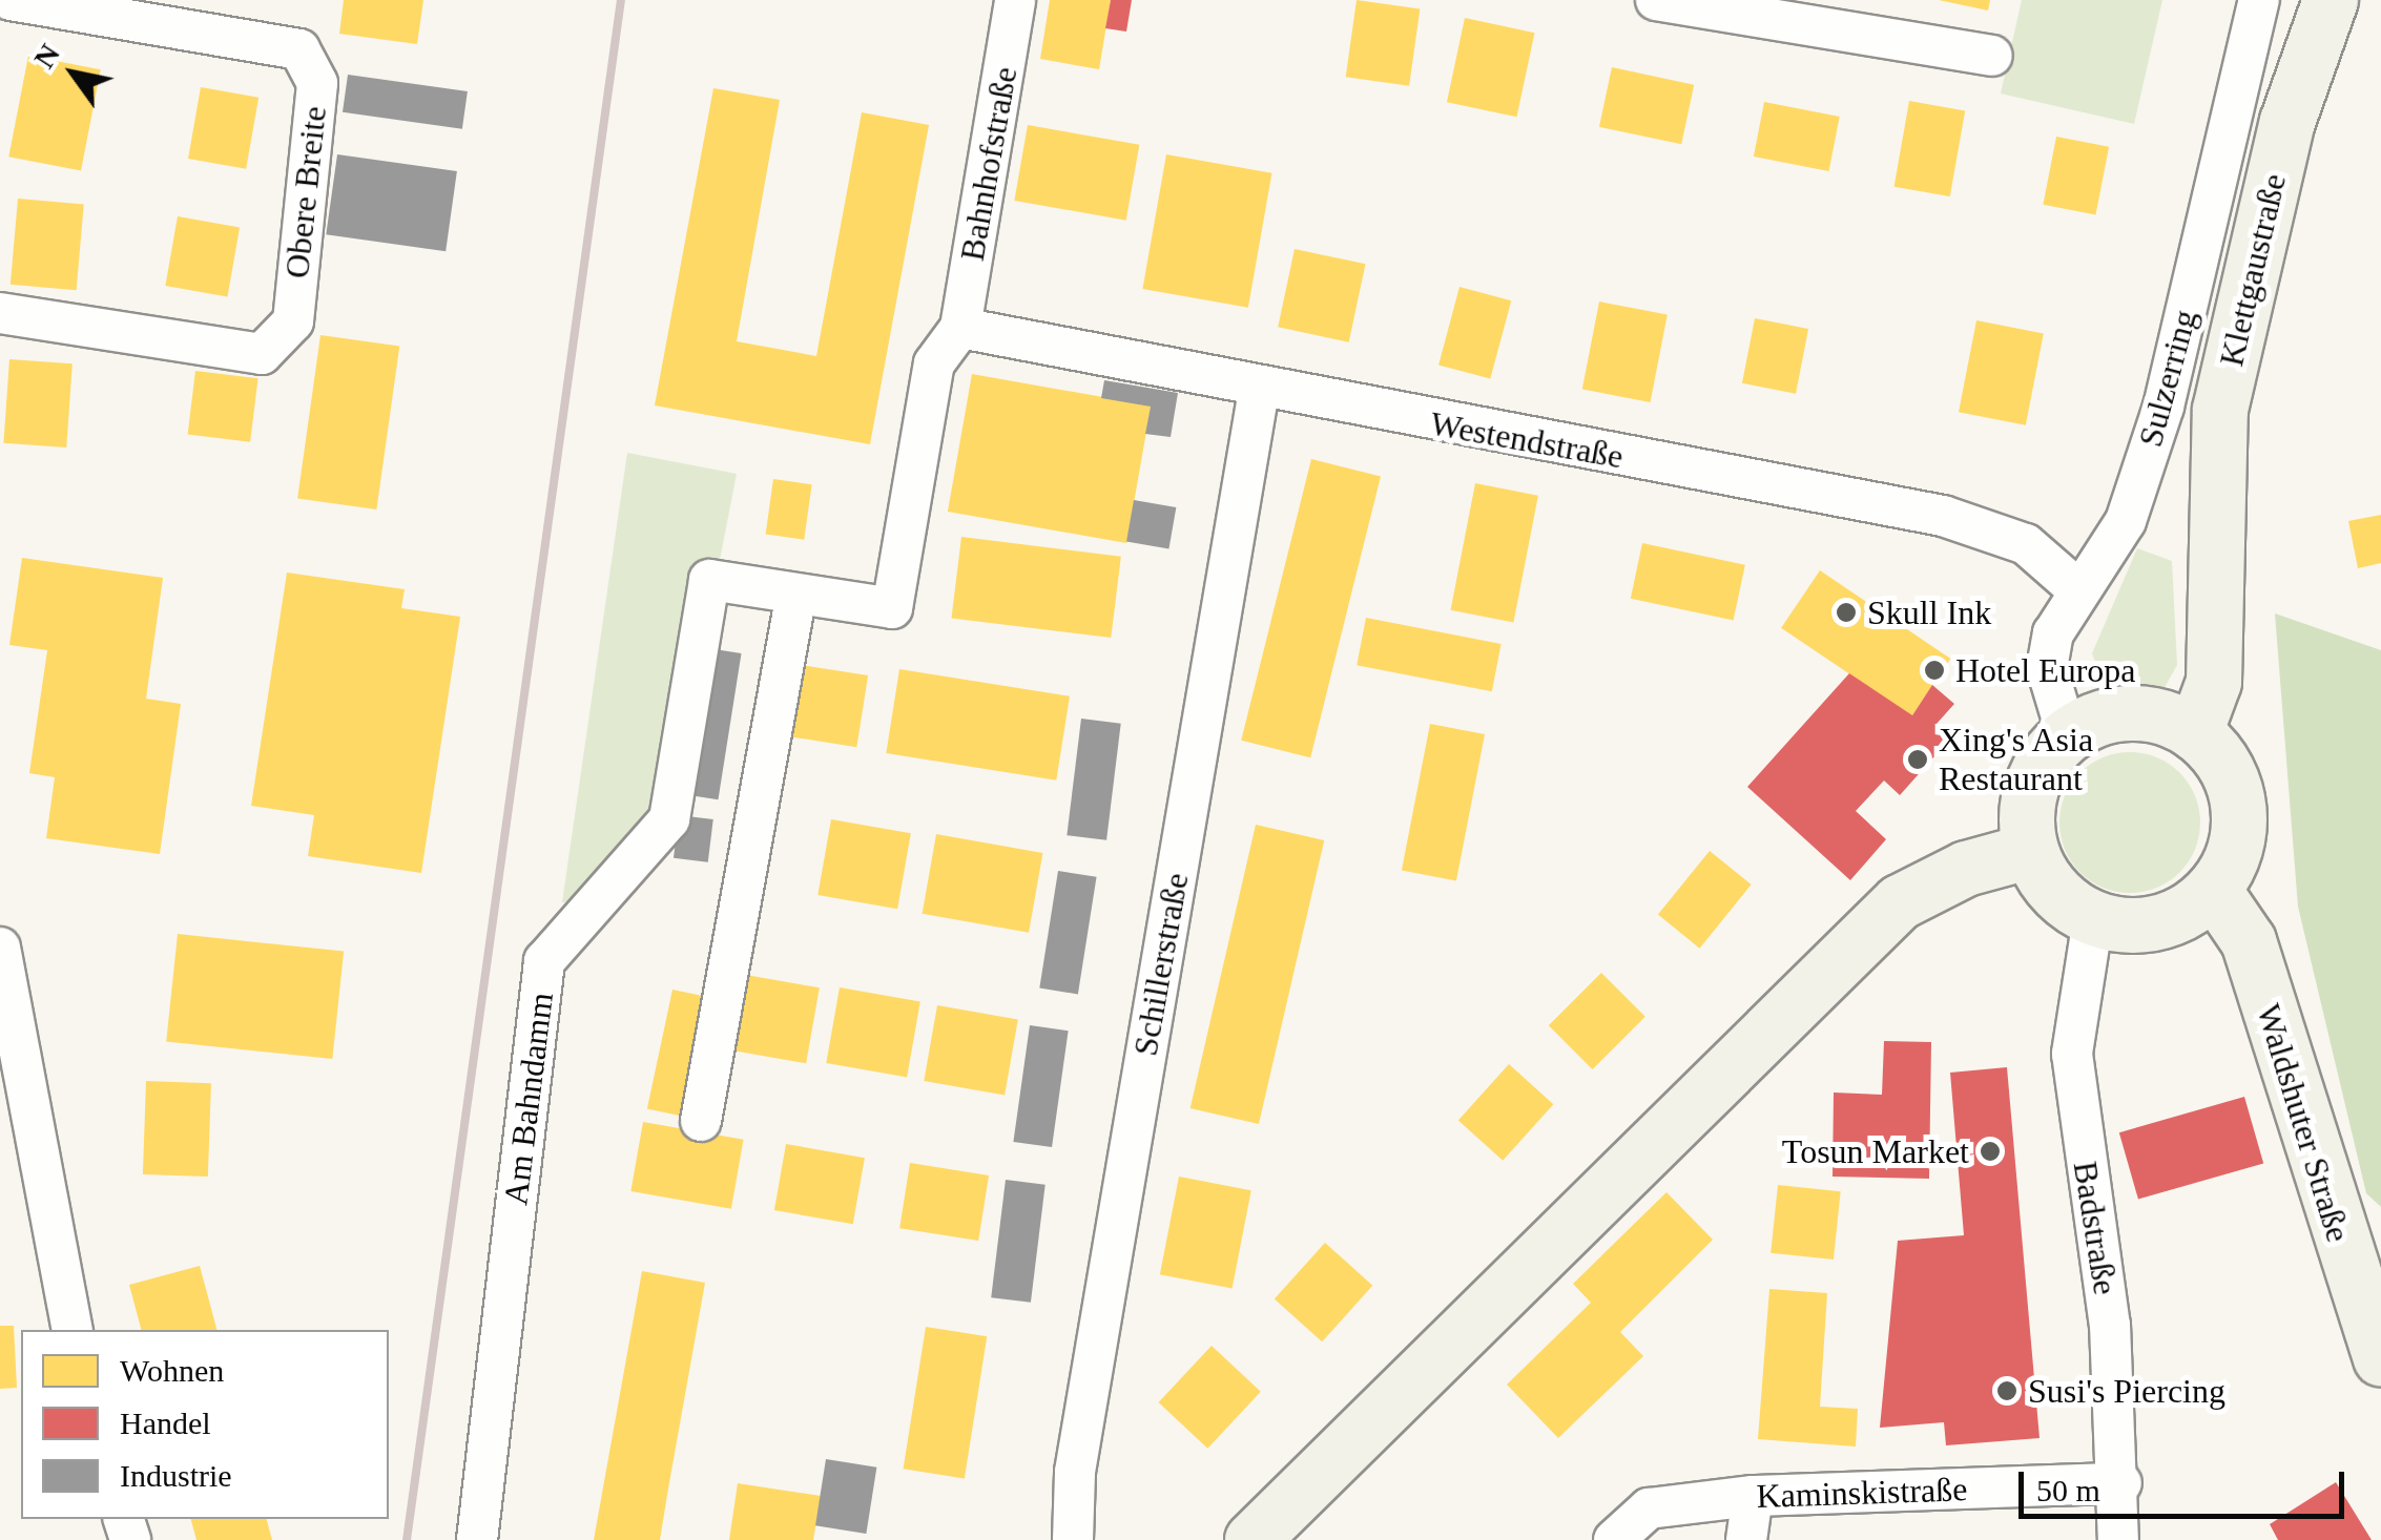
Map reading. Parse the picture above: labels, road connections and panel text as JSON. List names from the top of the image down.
{
  "streets": {
    "main road": ["Klettgaustraße", "Waldshuter Straße"],
    "street": [
      "Bahnhofstraße",
      "Obere Breite",
      "Sulzerring",
      "Westendstraße",
      "Schillerstraße",
      "Am Bahndamm",
      "Badstraße",
      "Kaminskistraße"
    ]
  },
  "crossings": [
    ["Bahnhofstraße", "Westendstraße"],
    ["Klettgaustraße", "Sulzerring"],
    ["Klettgaustraße", "Waldshuter Straße"],
    ["Klettgaustraße", "Badstraße"],
    ["Sulzerring", "Westendstraße"],
    ["Sulzerring", "Waldshuter Straße"],
    ["Sulzerring", "Badstraße"],
    ["Westendstraße", "Schillerstraße"],
    ["Waldshuter Straße", "Badstraße"],
    ["Badstraße", "Kaminskistraße"]
  ],
  "places": [
    "Skull Ink",
    "Hotel Europa",
    "Xing's Asia Restaurant",
    "Tosun Market",
    "Susi's Piercing"
  ],
  "legend": ["Wohnen", "Handel", "Industrie"],
  "scale_bar": "50 m",
  "north": "top left"
}
